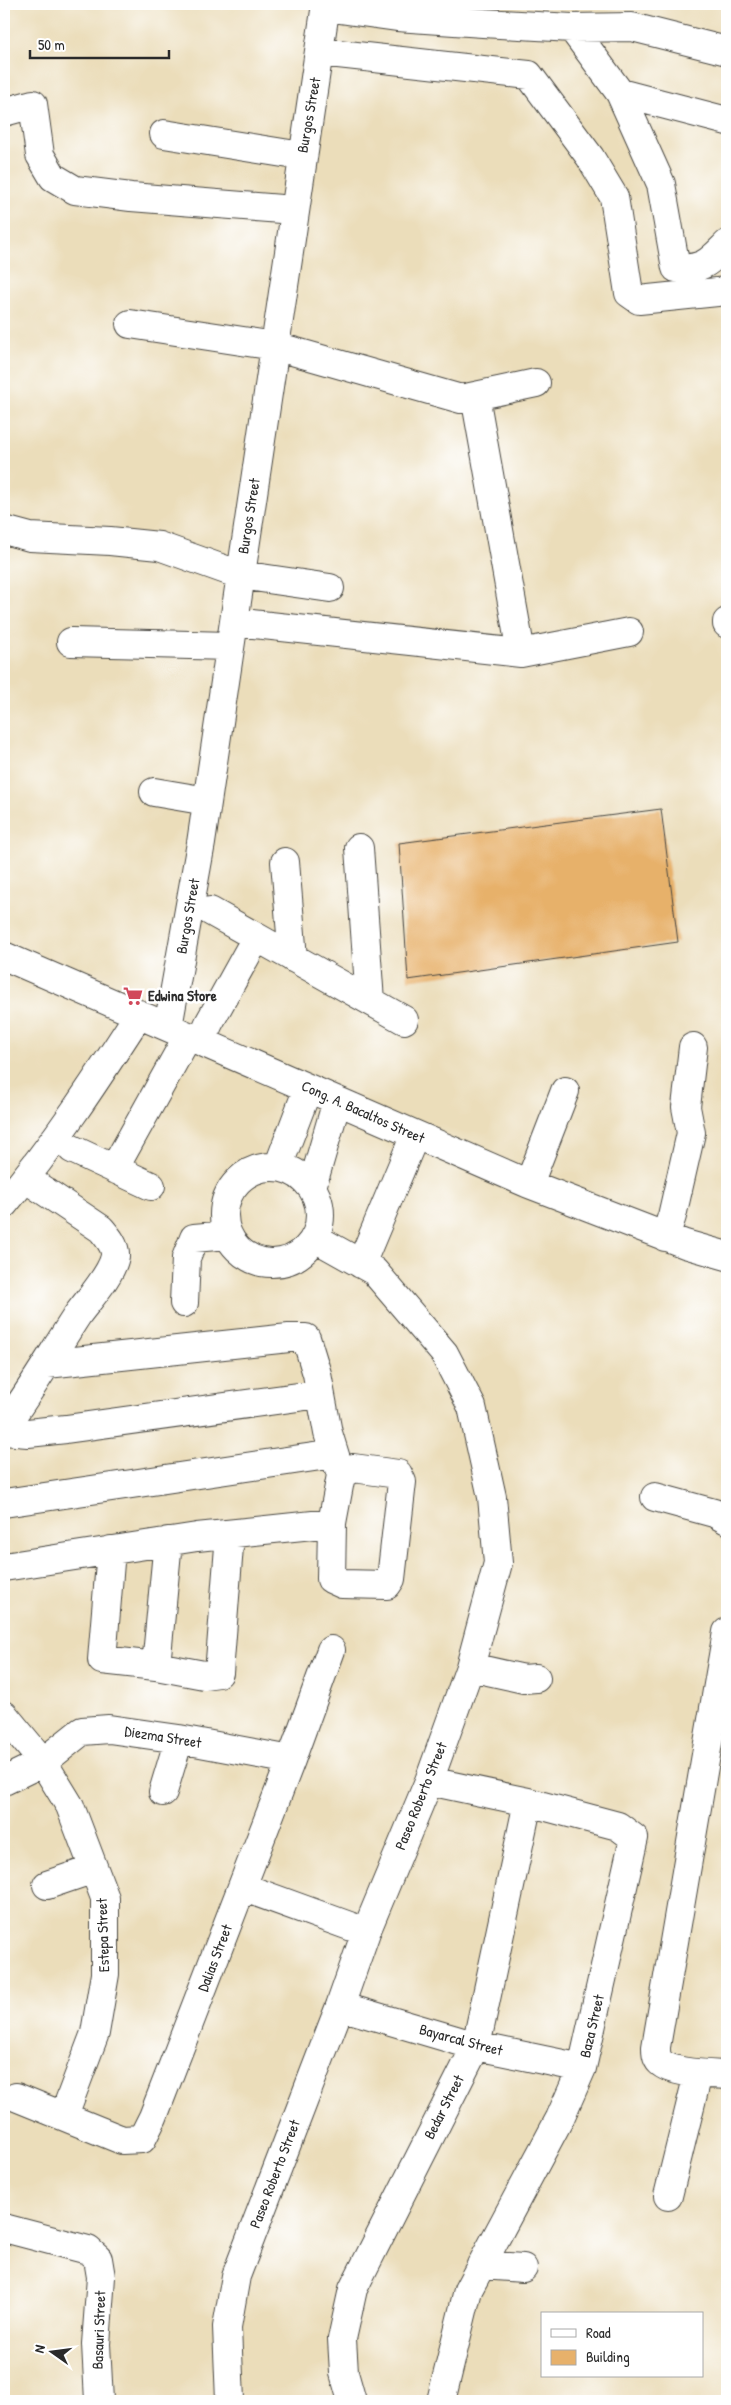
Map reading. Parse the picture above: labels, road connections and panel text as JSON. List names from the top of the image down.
{
  "streets": {
    "street": [
      "Burgos Street",
      "Cong. A. Bacaltos Street",
      "Diezma Street",
      "Paseo Roberto Street",
      "Estepa Street",
      "Dalias Street",
      "Baza Street",
      "Bayarcal Street",
      "Bedar Street",
      "Basauri Street"
    ]
  },
  "crossings": [
    ["Burgos Street", "Cong. A. Bacaltos Street"],
    ["Diezma Street", "Estepa Street"],
    ["Diezma Street", "Dalias Street"],
    ["Paseo Roberto Street", "Baza Street"],
    ["Paseo Roberto Street", "Bayarcal Street"],
    ["Estepa Street", "Dalias Street"],
    ["Baza Street", "Bayarcal Street"],
    ["Baza Street", "Bedar Street"],
    ["Bayarcal Street", "Bedar Street"]
  ],
  "places": {
    "supermarket": ["Edwina Store"]
  },
  "legend": ["Road", "Building"],
  "scale_bar": "50 m",
  "north": "left"
}
